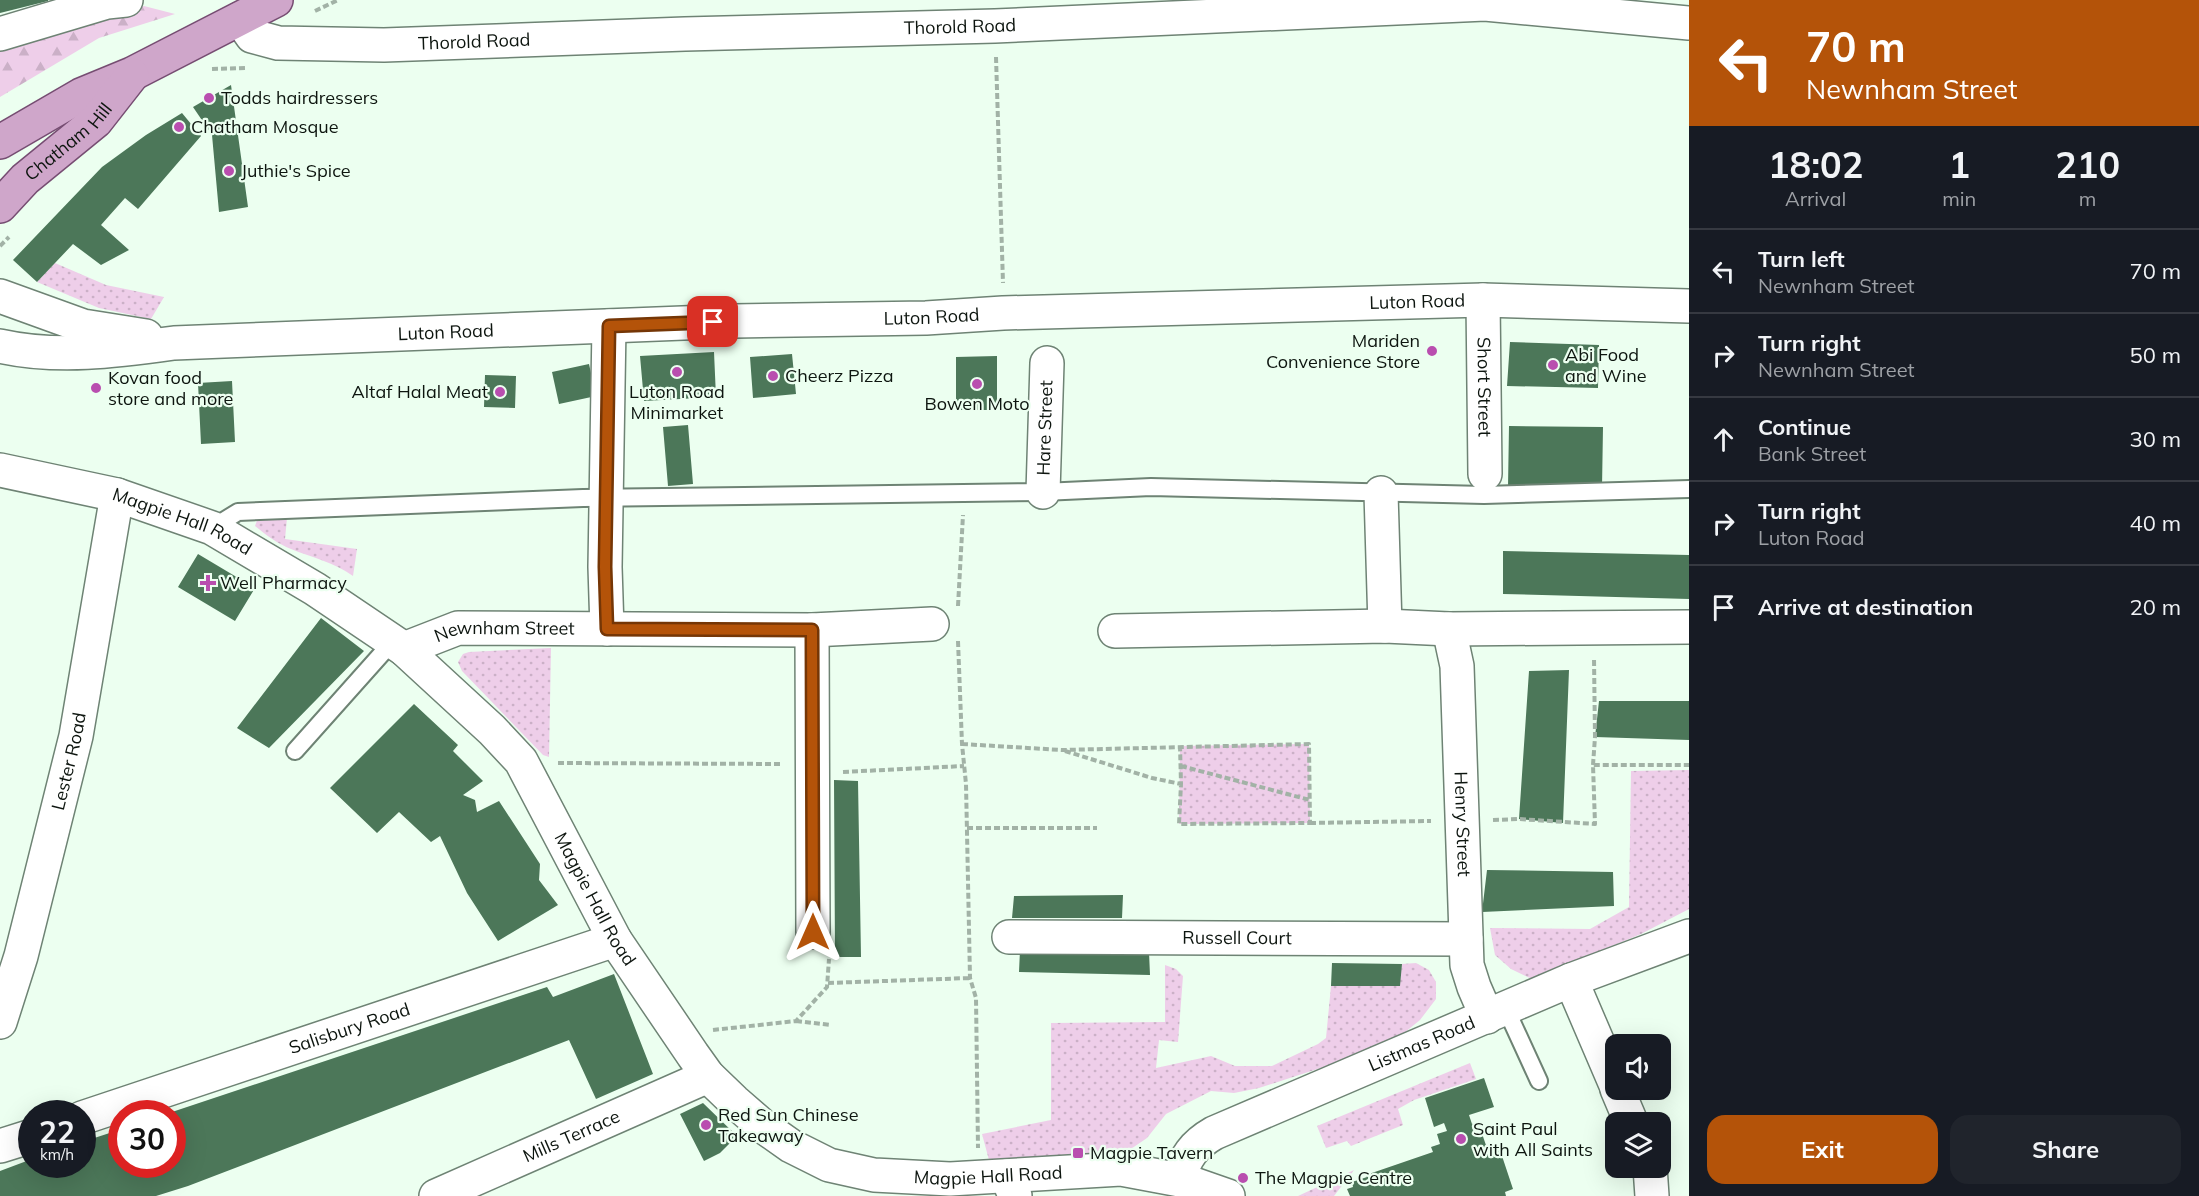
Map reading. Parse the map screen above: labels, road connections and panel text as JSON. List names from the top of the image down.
{
  "streets": {
    "main road": ["Chatham Hill"],
    "street": [
      "Thorold Road",
      "Luton Road",
      "Short Street",
      "Hare Street",
      "Magpie Hall Road",
      "Newnham Street",
      "Lester Road",
      "Henry Street",
      "Russell Court",
      "Salisbury Road",
      "Listmas Road",
      "Mills Terrace"
    ]
  },
  "crossings": [
    ["Thorold Road", "Chatham Hill"],
    ["Luton Road", "Short Street"],
    ["Magpie Hall Road", "Newnham Street"],
    ["Magpie Hall Road", "Lester Road"],
    ["Magpie Hall Road", "Salisbury Road"],
    ["Magpie Hall Road", "Listmas Road"],
    ["Magpie Hall Road", "Mills Terrace"],
    ["Henry Street", "Russell Court"],
    ["Henry Street", "Listmas Road"]
  ],
  "places": {
    "other": [
      "Todds hairdressers",
      "Chatham Mosque",
      "Juthie's Spice",
      "Mariden Convenience Store",
      "Abi Food and Wine",
      "Luton Road Minimarket",
      "Cheerz Pizza",
      "Bowen Moto",
      "Kovan food store and more",
      "Altaf Halal Meat",
      "Red Sun Chinese Takeaway",
      "Saint Paul with All Saints",
      "The Magpie Centre"
    ],
    "health": ["Well Pharmacy"],
    "transit": ["Magpie Tavern"]
  },
  "page": {
    "turn": ["70 m", "Newnham Street"],
    "eta": [
      "18:02",
      "Arrival",
      "1",
      "min",
      "210",
      "m"
    ],
    "list": [
      {
        "name": "Turn left",
        "note": "Newnham Street",
        "value": "70 m"
      },
      {
        "name": "Turn right",
        "note": "Newnham Street",
        "value": "50 m"
      },
      {
        "name": "Continue",
        "note": "Bank Street",
        "value": "30 m"
      },
      {
        "name": "Turn right",
        "note": "Luton Road",
        "value": "40 m"
      },
      {
        "name": "Arrive at destination",
        "value": "20 m"
      }
    ],
    "speed": "22 km/h",
    "limit": "30",
    "buttons": ["Exit", "Share"]
  }
}
